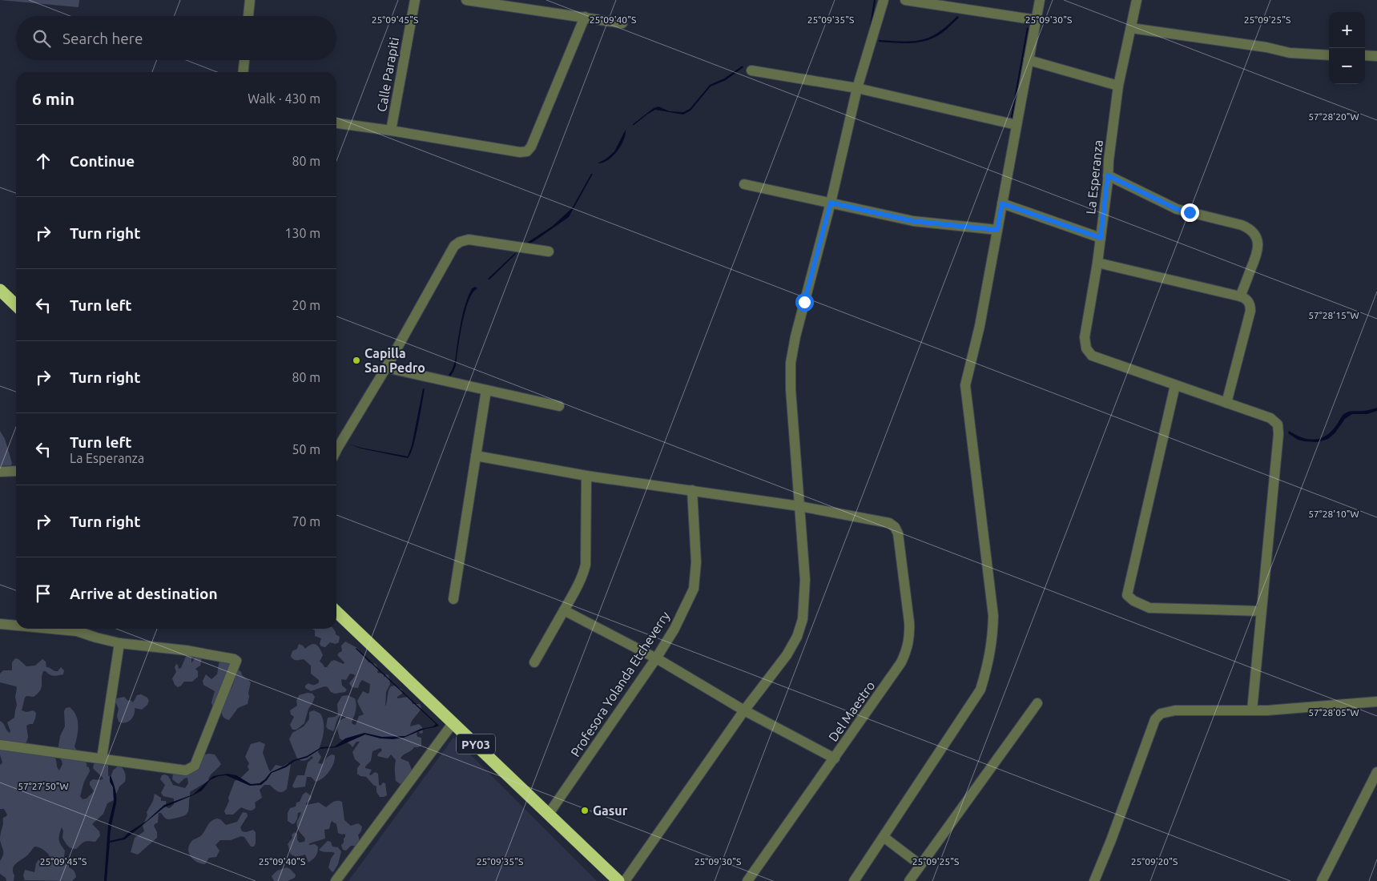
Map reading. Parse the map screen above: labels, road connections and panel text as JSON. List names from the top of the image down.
{
  "streets": {
    "highway": ["PY03"],
    "street": [
      "Calle Parapiti",
      "La Esperanza",
      "Profesora Yolanda Etcheverry",
      "Del Maestro"
    ]
  },
  "crossings": [
    ["Profesora Yolanda Etcheverry", "PY03"]
  ],
  "places": ["Capilla San Pedro", "Gasur"],
  "page": {
    "map_buttons": ["+", "−"],
    "search": "Search here",
    "heading": ["6 min", "Walk · 430 m"],
    "list": [
      ["Continue", "80 m"],
      ["Turn right", "130 m"],
      ["Turn left", "20 m"],
      ["Turn right", "80 m"],
      ["Turn left", "La Esperanza", "50 m"],
      ["Turn right", "70 m"],
      "Arrive at destination"
    ]
  },
  "coordinates": [
    "25°09'25\"S",
    "25°09'45\"S",
    "25°09'40\"S",
    "25°09'35\"S",
    "25°09'30\"S",
    "57°28'20\"W",
    "57°28'15\"W",
    "57°28'10\"W",
    "57°28'05\"W",
    "57°27'50\"W",
    "25°09'20\"S"
  ]
}
